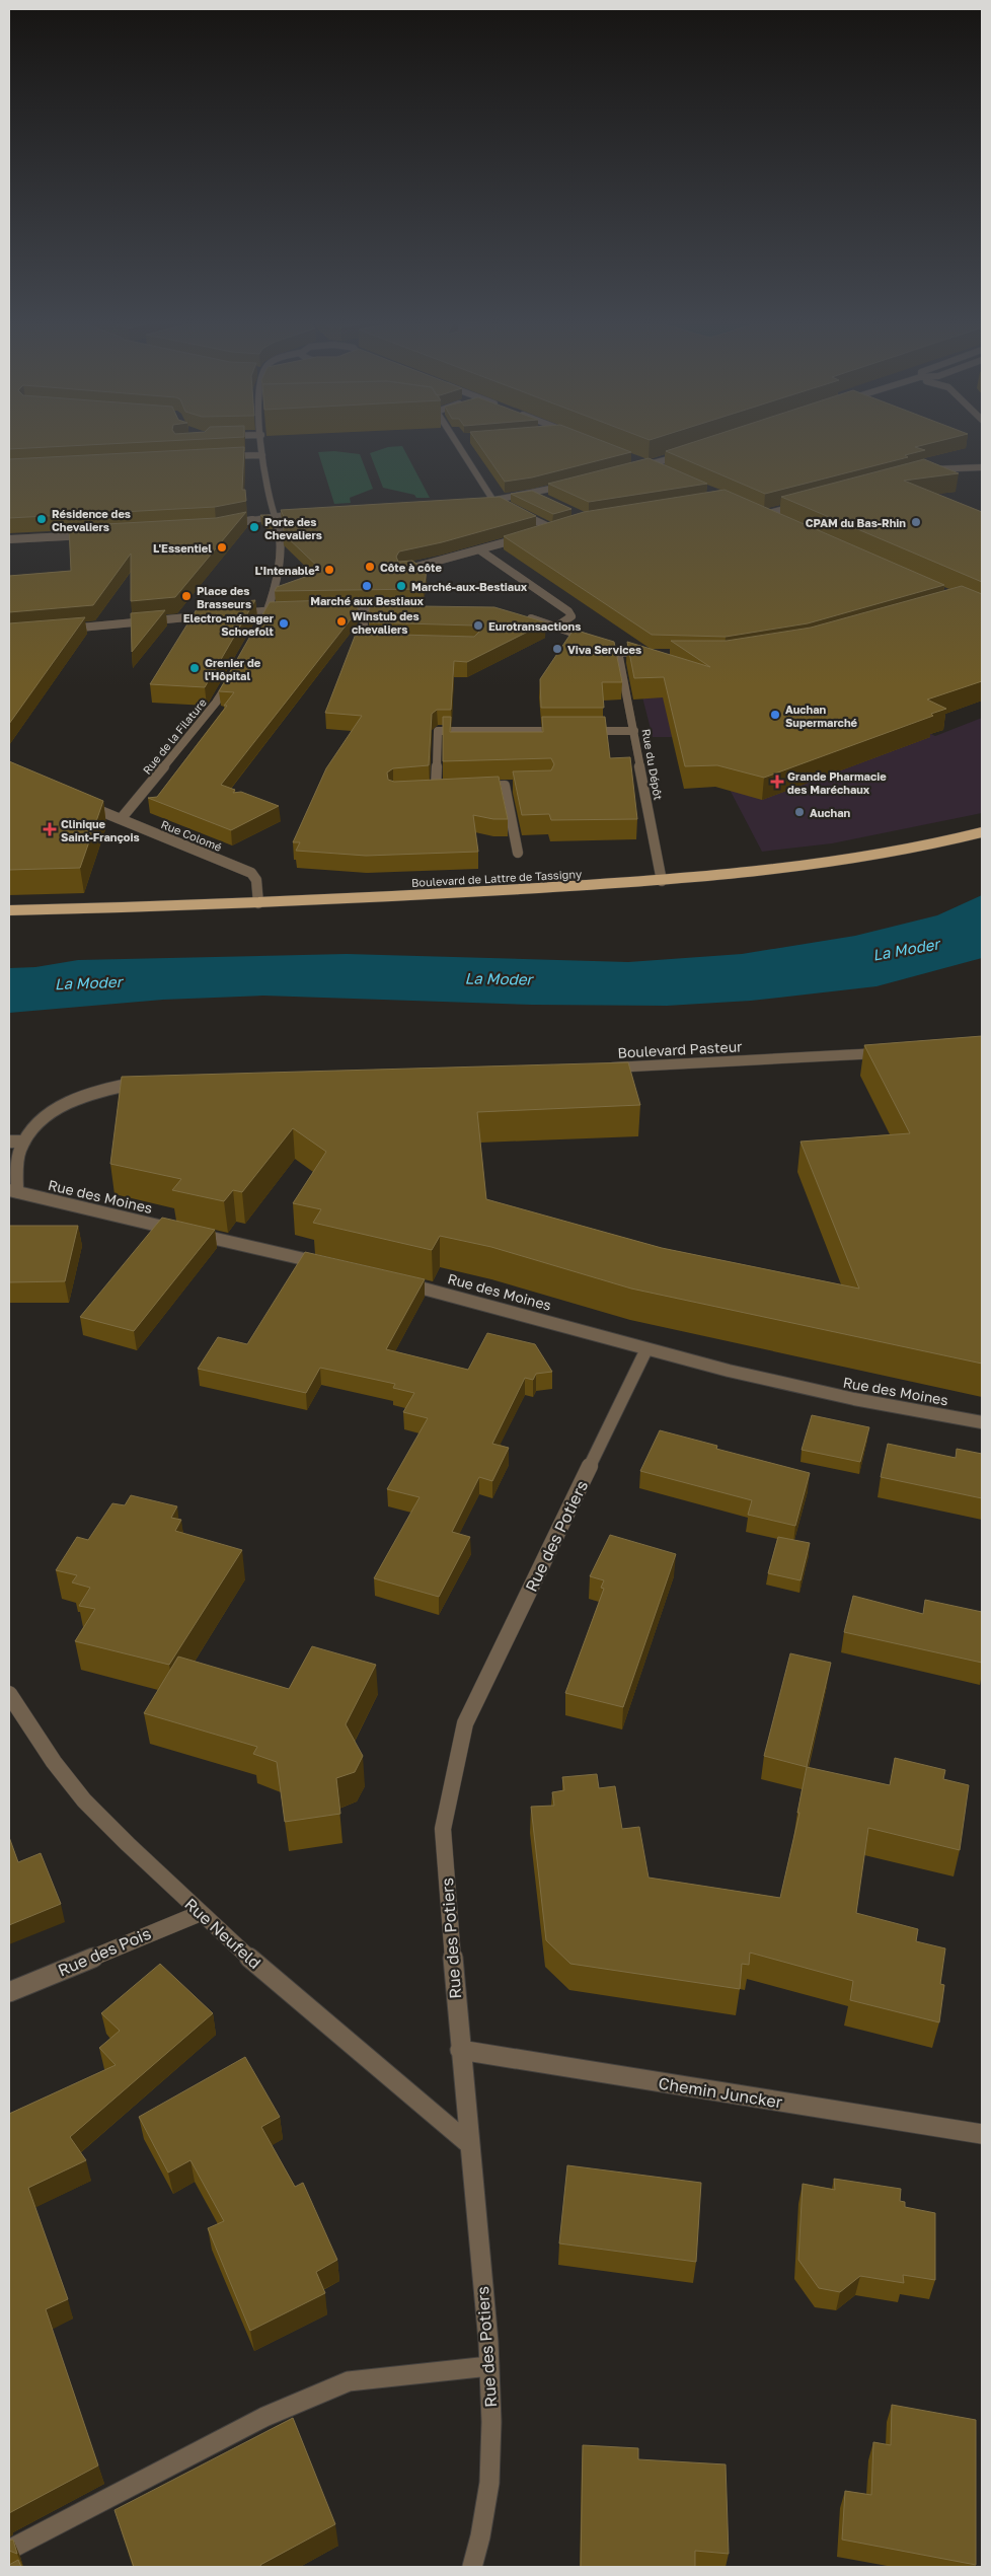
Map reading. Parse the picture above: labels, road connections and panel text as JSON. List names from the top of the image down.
{
  "streets": {
    "main road": ["Boulevard de Lattre de Tassigny"],
    "street": [
      "Rue de la Filature",
      "Rue du Dépôt",
      "Rue Colomé",
      "Boulevard Pasteur",
      "Rue des Moines",
      "Rue des Potiers",
      "Rue Neufeld",
      "Rue des Pois",
      "Chemin Juncker"
    ]
  },
  "crossings": [
    ["Rue de la Filature", "Rue Colomé"],
    ["Rue du Dépôt", "Boulevard de Lattre de Tassigny"],
    ["Rue Colomé", "Boulevard de Lattre de Tassigny"],
    ["Rue des Moines", "Rue des Potiers"],
    ["Rue des Potiers", "Rue Neufeld"],
    ["Rue des Potiers", "Chemin Juncker"],
    ["Rue Neufeld", "Rue des Pois"]
  ],
  "water": ["La Moder"],
  "places": {
    "other": [
      "Résidence des Chevaliers",
      "CPAM du Bas-Rhin",
      "Porte des Chevaliers",
      "L'Essentiel",
      "Côte à côte",
      "L'Intenable²",
      "Marché aux Bestiaux",
      "Marché-aux-Bestiaux",
      "Place des Brasseurs",
      "Winstub des chevaliers",
      "Electro-ménager Schoefolt",
      "Eurotransactions",
      "Viva Services",
      "Grenier de l'Hôpital",
      "Auchan Supermarché",
      "Auchan"
    ],
    "health": ["Grande Pharmacie des Maréchaux", "Clinique Saint-François"]
  }
}
